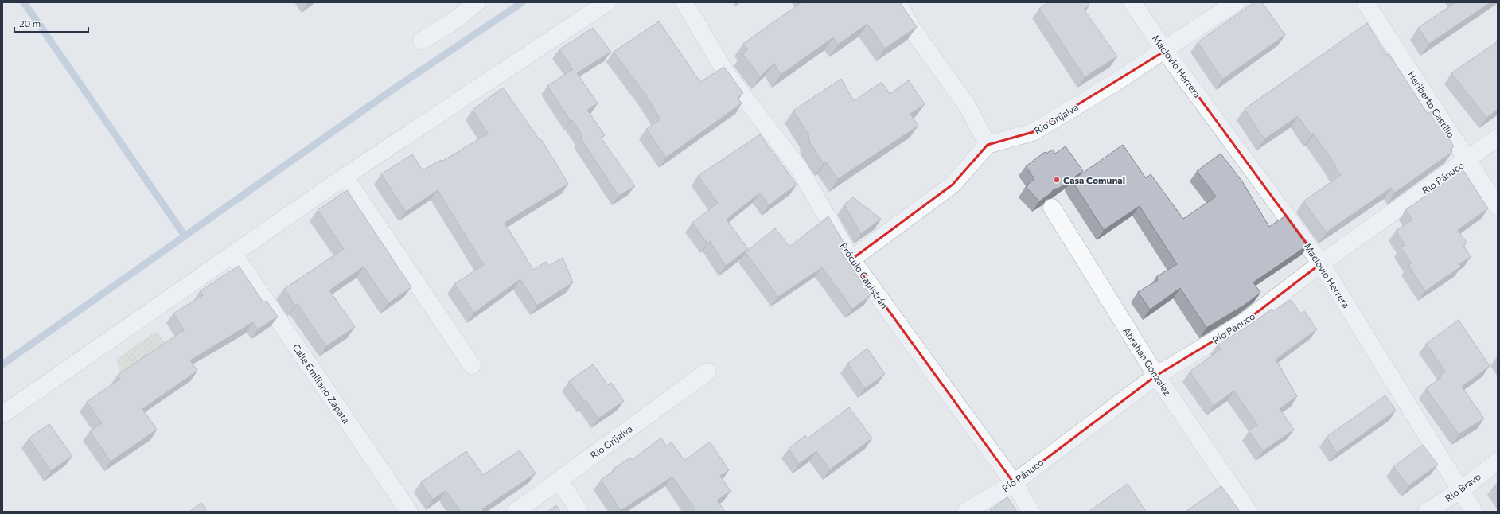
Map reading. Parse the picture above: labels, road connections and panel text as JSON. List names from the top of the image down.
{
  "streets": {
    "street": [
      "Maclovio Herrera",
      "Heriberto Castillo",
      "Rio Grijalva",
      "Río Pánuco",
      "Próculo Capistrán",
      "Abrahan Gonzalez",
      "Calle Emiliano Zapata",
      "Río Bravo"
    ]
  },
  "crossings": [
    ["Maclovio Herrera", "Rio Grijalva"],
    ["Maclovio Herrera", "Río Pánuco"],
    ["Maclovio Herrera", "Río Bravo"],
    ["Heriberto Castillo", "Río Pánuco"],
    ["Río Pánuco", "Próculo Capistrán"],
    ["Río Pánuco", "Abrahan Gonzalez"]
  ],
  "places": ["Casa Comunal"],
  "scale_bar": "20 m"
}
